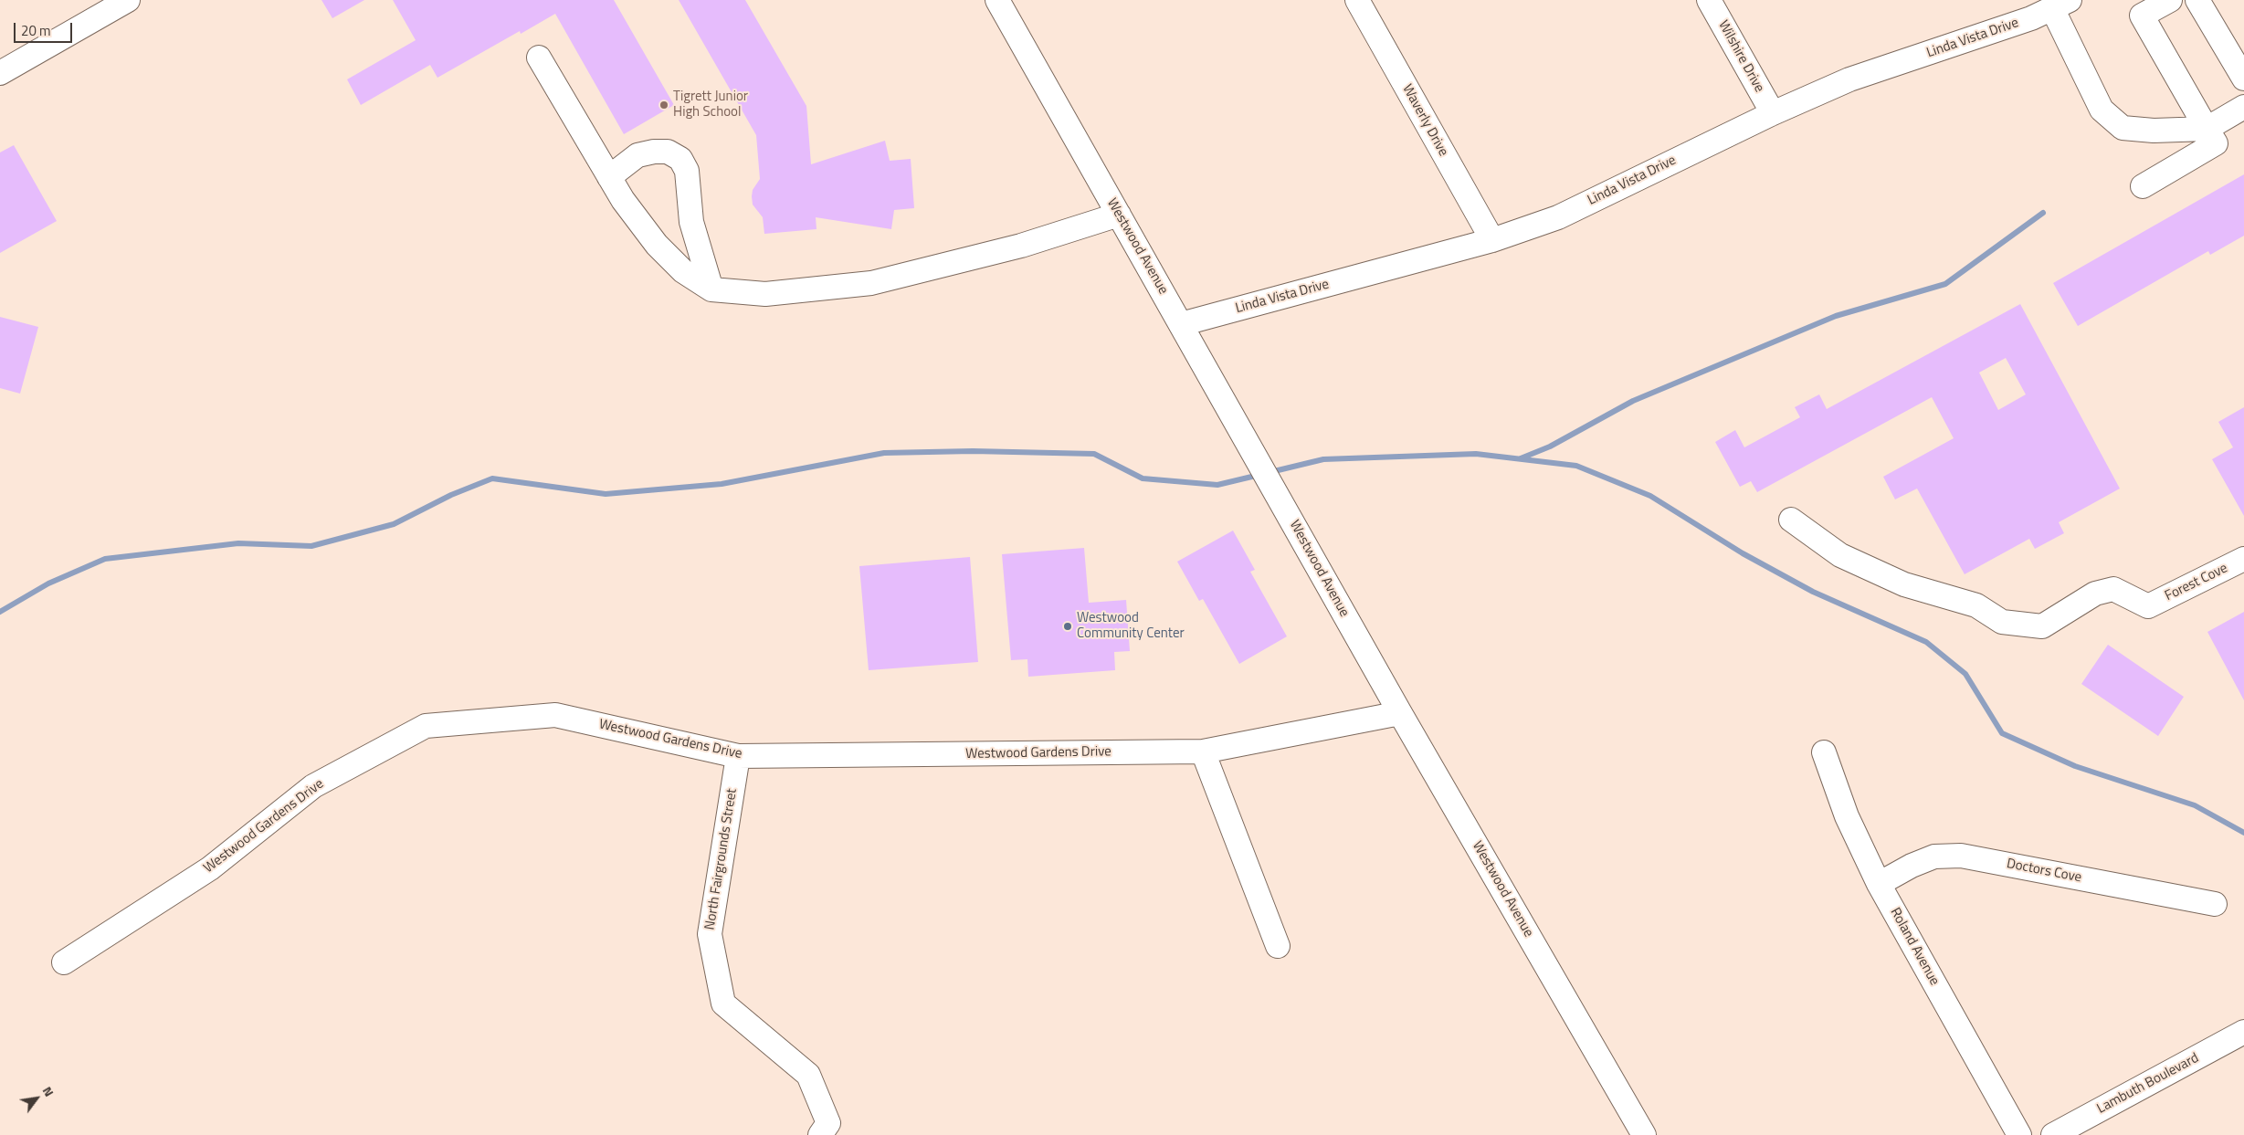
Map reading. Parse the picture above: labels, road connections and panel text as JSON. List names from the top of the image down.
{
  "streets": {
    "street": [
      "Linda Vista Drive",
      "Wilshire Drive",
      "Waverly Drive",
      "Westwood Avenue",
      "Forest Cove",
      "Westwood Gardens Drive",
      "North Fairgrounds Street",
      "Doctors Cove",
      "Roland Avenue",
      "Lambuth Boulevard"
    ]
  },
  "crossings": [
    ["Linda Vista Drive", "Wilshire Drive"],
    ["Linda Vista Drive", "Waverly Drive"],
    ["Linda Vista Drive", "Westwood Avenue"],
    ["Westwood Avenue", "Westwood Gardens Drive"],
    ["Westwood Gardens Drive", "North Fairgrounds Street"],
    ["Doctors Cove", "Roland Avenue"]
  ],
  "places": ["Tigrett Junior High School", "Westwood Community Center"],
  "scale_bar": "20 m",
  "north": "top right"
}
